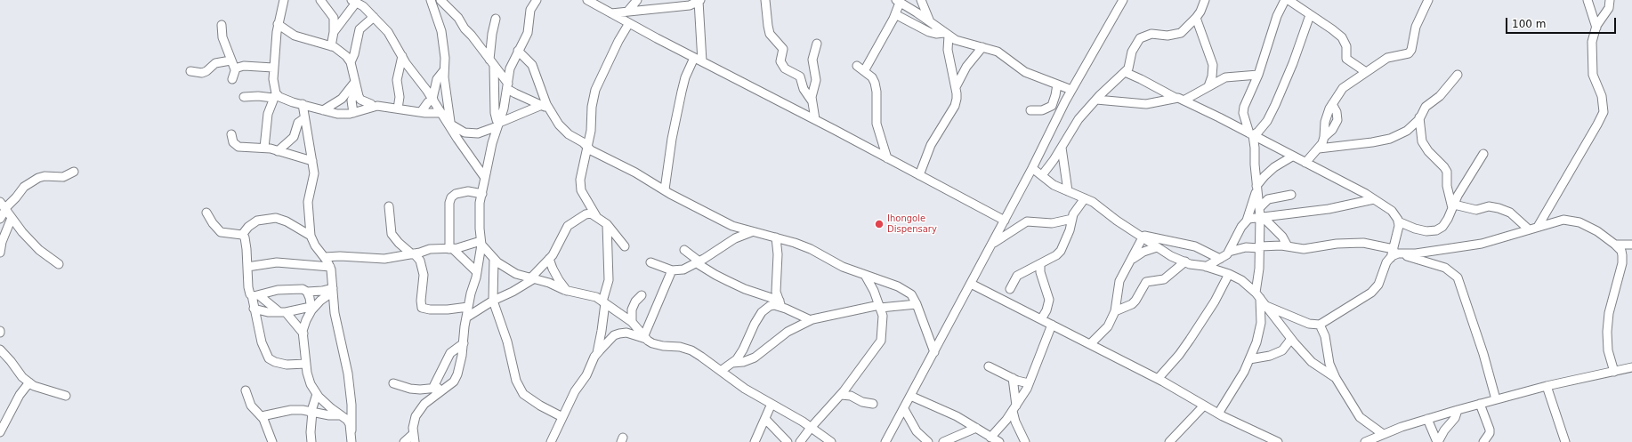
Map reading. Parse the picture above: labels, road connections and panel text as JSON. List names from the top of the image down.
{
  "places": ["Ihongole Dispensary"],
  "scale_bar": "100 m"
}
